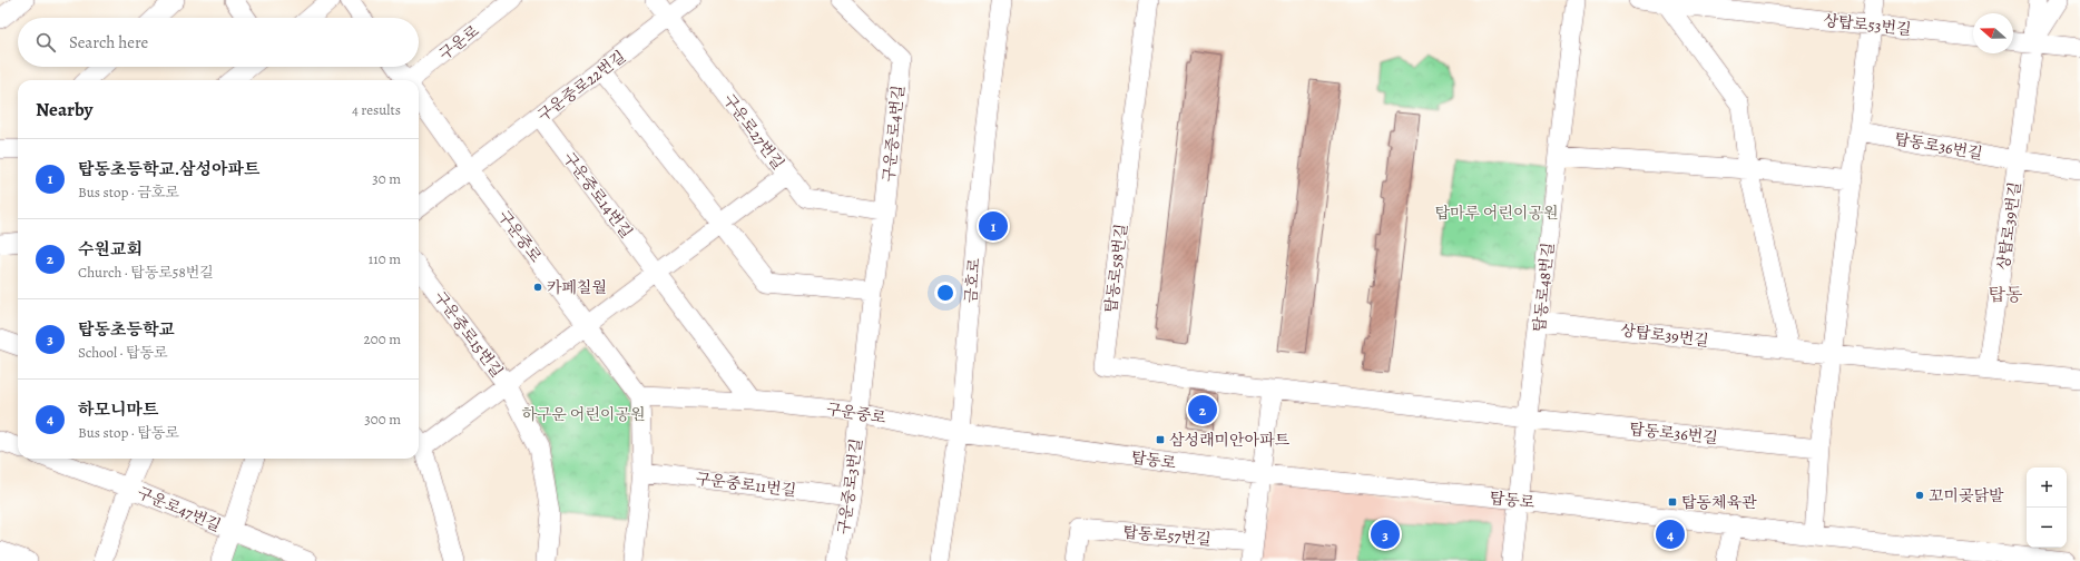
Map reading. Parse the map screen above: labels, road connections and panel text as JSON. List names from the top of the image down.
{
  "streets": {
    "street": [
      "상탑로53번길",
      "구운로",
      "구운중로22번길",
      "구운로27번길",
      "구운중로4번길",
      "탑동로36번길",
      "구운중로14번길",
      "상탑로39번길",
      "구운중로",
      "탑동로58번길",
      "금호로",
      "탑동로48번길",
      "구운중로15번길",
      "탑동로",
      "구운중로11번길",
      "구운중로3번길",
      "구운로47번길",
      "탑동로57번길"
    ]
  },
  "crossings": [
    ["구운중로22번길", "구운로27번길"],
    ["구운중로22번길", "구운중로14번길"],
    ["구운중로22번길", "구운중로"],
    ["구운로27번길", "구운중로4번길"],
    ["구운중로4번길", "구운중로"],
    ["구운중로4번길", "구운중로3번길"],
    ["탑동로36번길", "상탑로39번길"],
    ["탑동로36번길", "탑동로58번길"],
    ["탑동로36번길", "탑동로48번길"],
    ["상탑로39번길", "탑동로48번길"],
    ["구운중로", "금호로"],
    ["구운중로", "구운중로15번길"],
    ["구운중로", "탑동로"],
    ["구운중로", "구운중로3번길"],
    ["탑동로58번길", "탑동로48번길"],
    ["금호로", "탑동로"],
    ["탑동로48번길", "탑동로"],
    ["탑동로", "탑동로57번길"],
    ["구운중로11번길", "구운중로3번길"]
  ],
  "districts": ["탑동"],
  "parks": ["탑마루 어린이공원", "하구운 어린이공원"],
  "places": {
    "other": ["카페칠월", "꼬미곶닭발"],
    "transit": ["삼성래미안아파트", "탑동체육관"]
  },
  "north": "left",
  "page": {
    "search": "Search here",
    "heading": ["Nearby", "4 results"],
    "list": [
      {
        "mark": "1",
        "name": "탑동초등학교.삼성아파트",
        "note": "Bus stop · 금호로",
        "value": "30 m"
      },
      {
        "mark": "2",
        "name": "수원교회",
        "note": "Church · 탑동로58번길",
        "value": "110 m"
      },
      {
        "mark": "3",
        "name": "탑동초등학교",
        "note": "School · 탑동로",
        "value": "200 m"
      },
      {
        "mark": "4",
        "name": "하모니마트",
        "note": "Bus stop · 탑동로",
        "value": "300 m"
      }
    ],
    "pins": [
      "1",
      "2",
      "3",
      "4"
    ],
    "map_buttons": ["+", "−"]
  }
}
